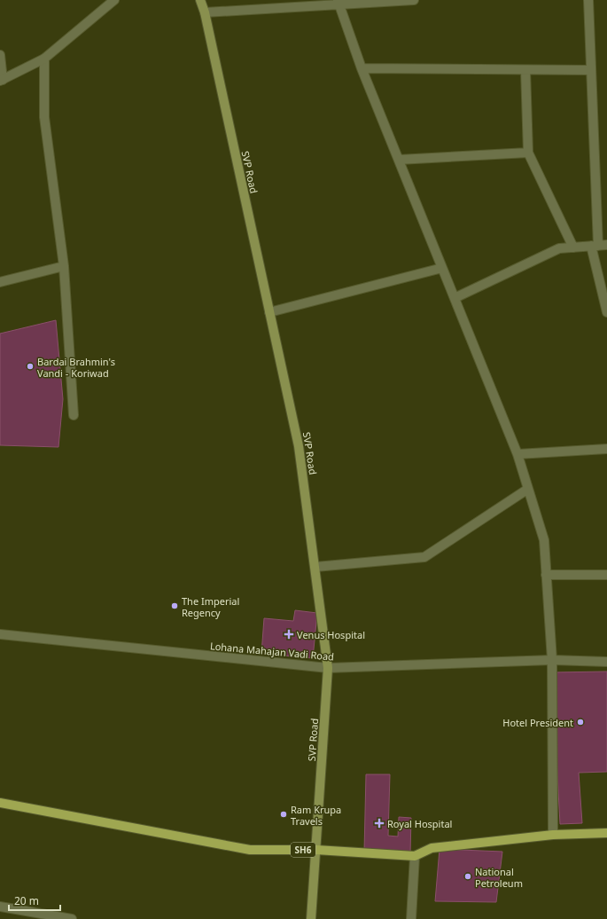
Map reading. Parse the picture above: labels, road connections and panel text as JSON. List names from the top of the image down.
{
  "streets": {
    "main road": ["SVP Road", "SH6"],
    "street": ["Lohana Mahajan Vadi Road"]
  },
  "crossings": [
    ["SVP Road", "Lohana Mahajan Vadi Road"],
    ["SVP Road", "SH6"]
  ],
  "places": {
    "other": [
      "Bardai Brahmin's Vandi - Koriwad",
      "The Imperial Regency",
      "Hotel President",
      "Ram Krupa Travels",
      "National Petroleum"
    ],
    "health": ["Venus Hospital", "Royal Hospital"]
  },
  "scale_bar": "20 m"
}
